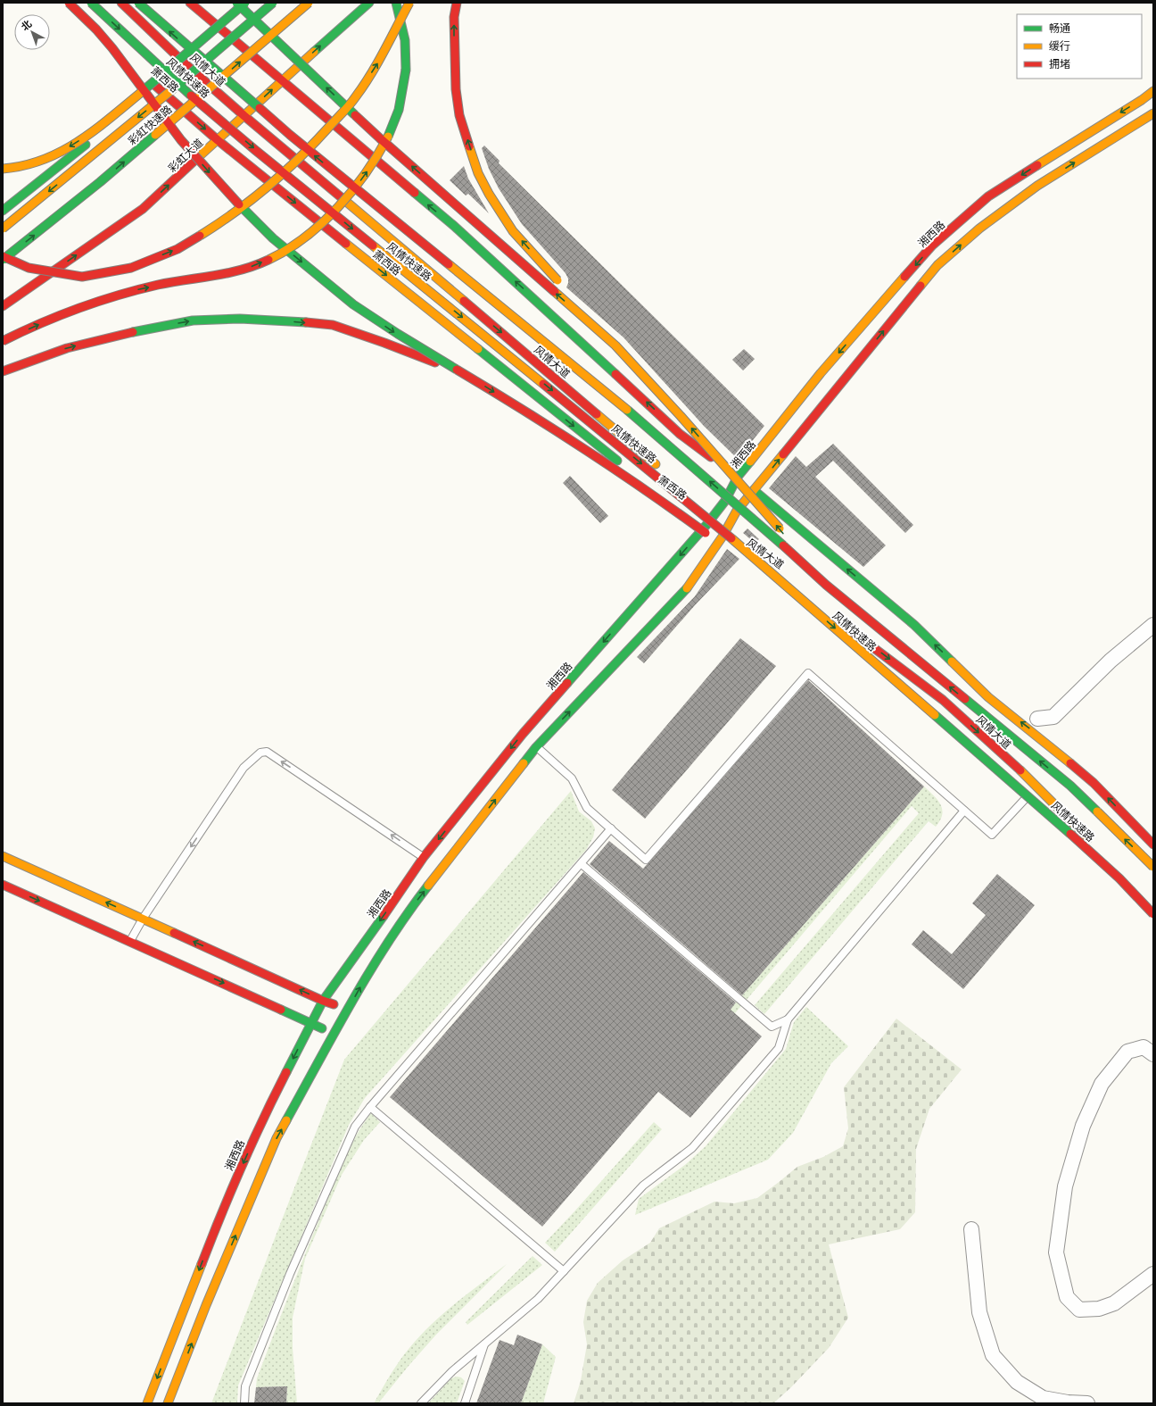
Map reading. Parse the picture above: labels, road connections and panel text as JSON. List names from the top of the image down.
{
  "streets": {
    "main road": [
      "风情大道",
      "风情快速路",
      "萧西路",
      "彩虹快速路",
      "彩虹大道",
      "湘西路"
    ]
  },
  "crossings": [
    ["风情大道", "萧西路"],
    ["风情大道", "彩虹大道"],
    ["风情大道", "湘西路"],
    ["萧西路", "彩虹大道"],
    ["萧西路", "湘西路"]
  ],
  "legend": ["畅通", "缓行", "拥堵"],
  "north": "top left"
}
